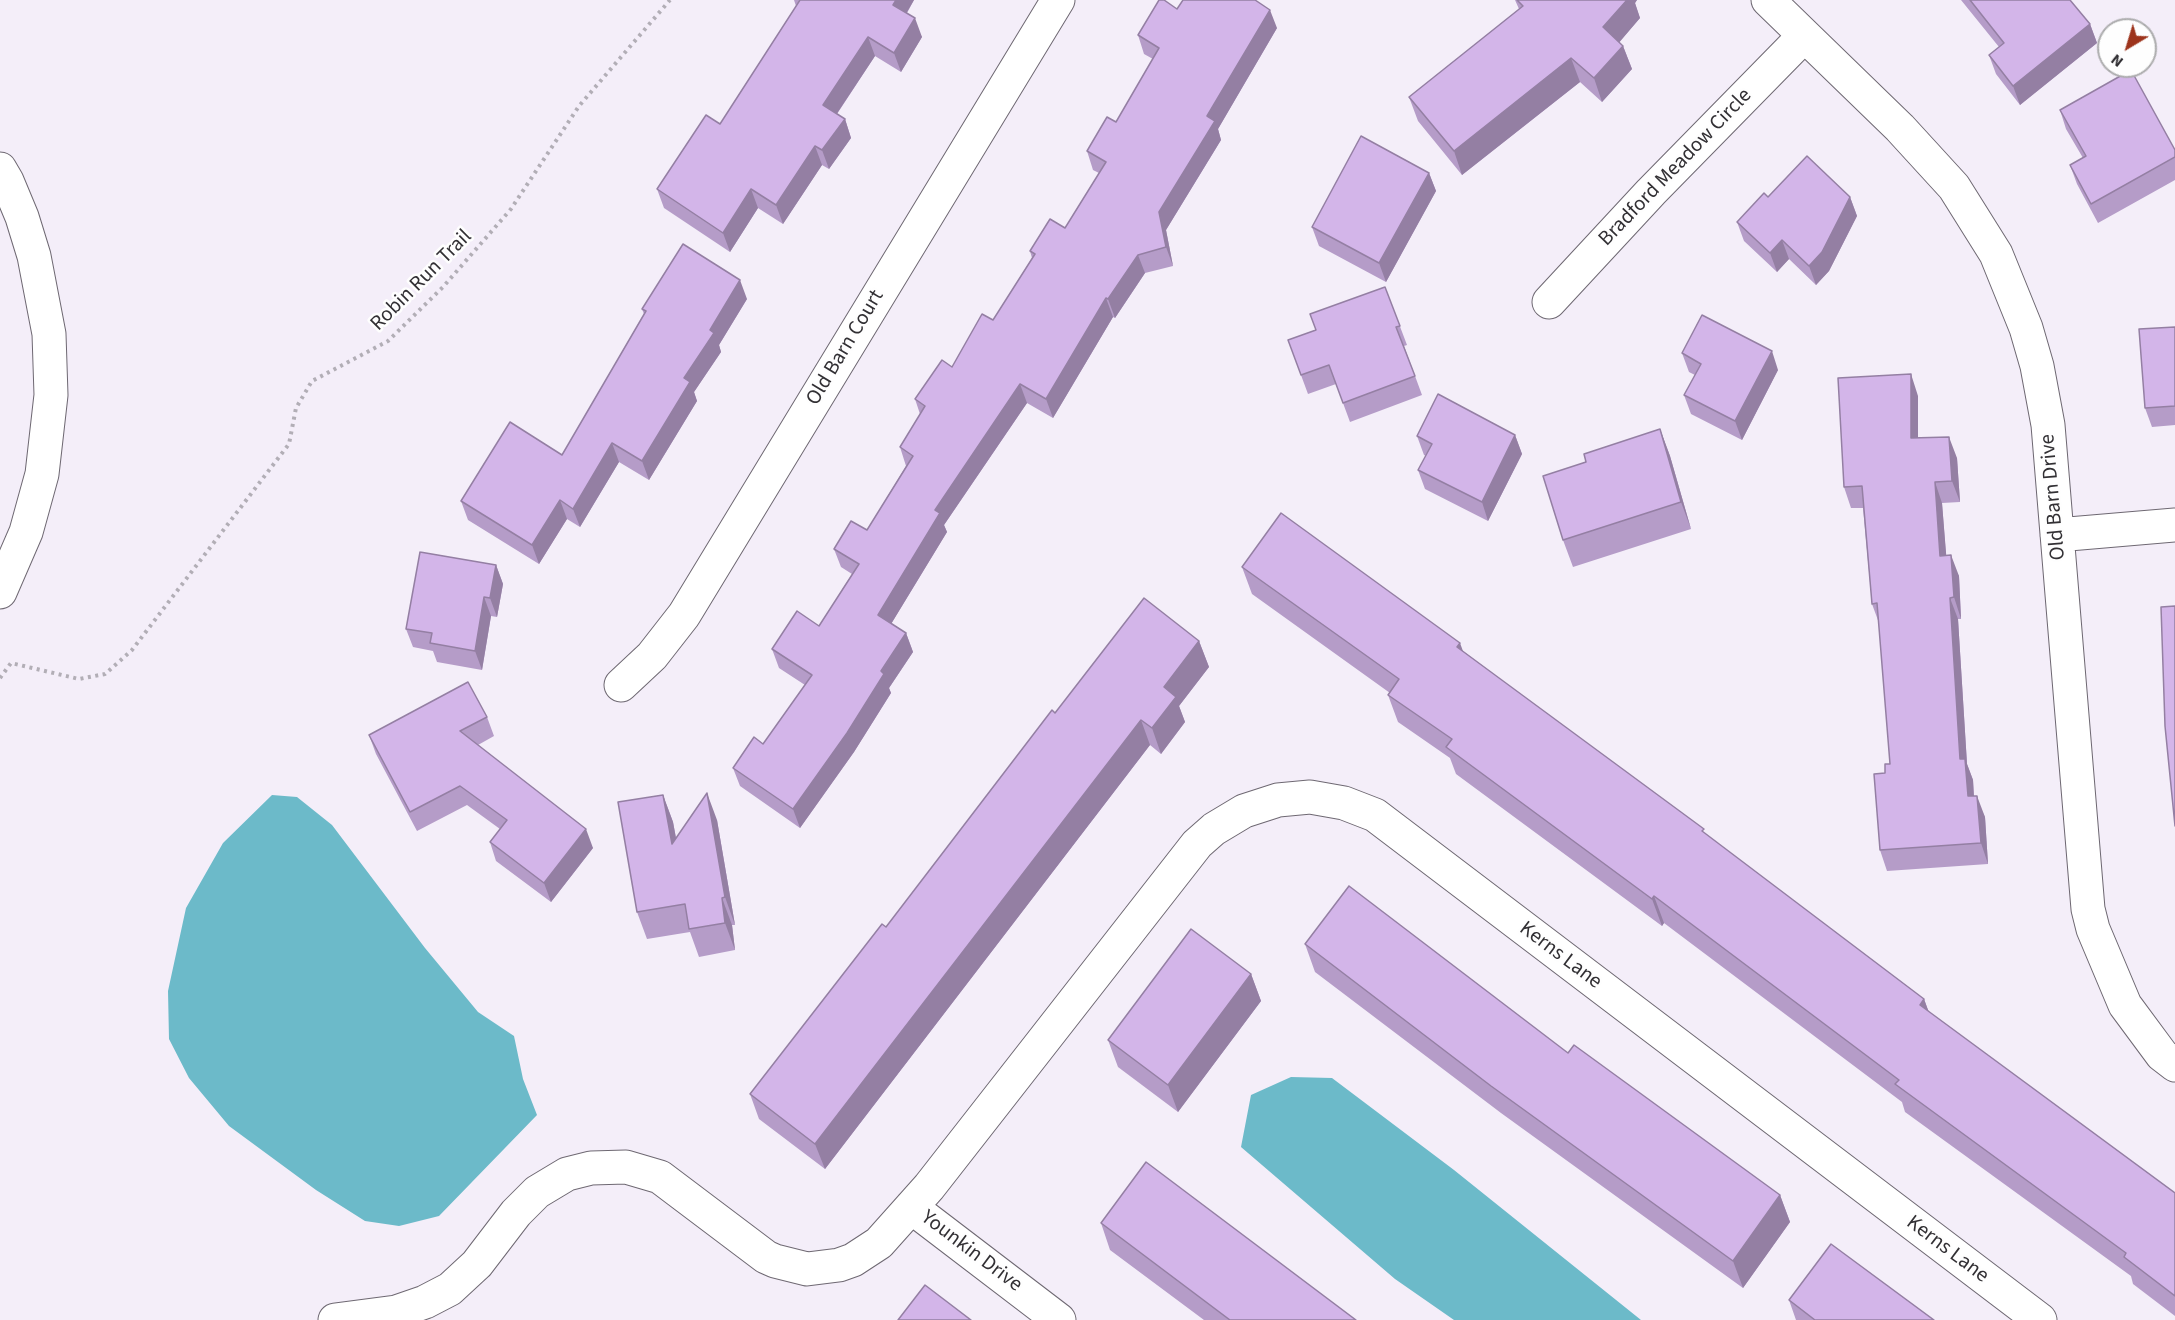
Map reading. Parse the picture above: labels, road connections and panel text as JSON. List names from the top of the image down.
{
  "streets": {
    "street": [
      "Bradford Meadow Circle",
      "Old Barn Court",
      "Old Barn Drive",
      "Kerns Lane",
      "Younkin Drive"
    ],
    "path": ["Robin Run Trail"]
  },
  "crossings": [
    ["Bradford Meadow Circle", "Old Barn Drive"],
    ["Kerns Lane", "Younkin Drive"]
  ],
  "north": "bottom left"
}
